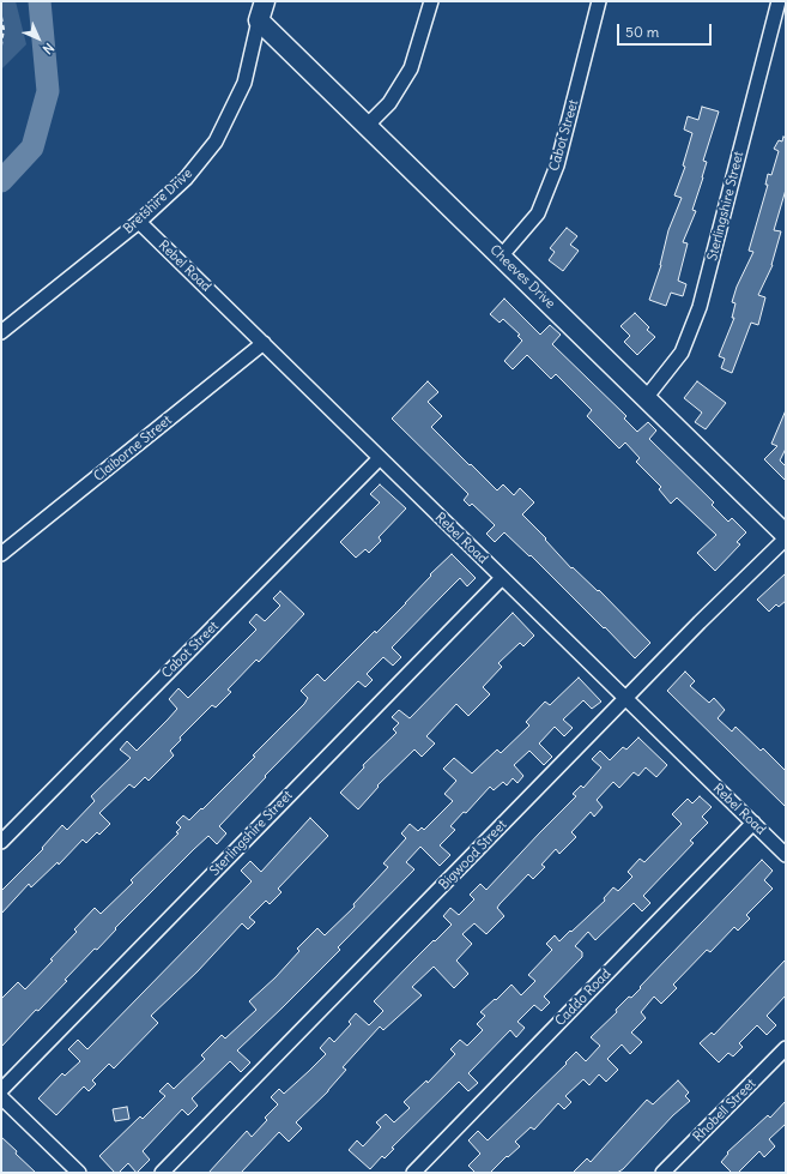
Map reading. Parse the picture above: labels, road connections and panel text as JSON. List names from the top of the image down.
{
  "streets": {
    "street": [
      "Cabot Street",
      "Bretshire Drive",
      "Sterlingshire Street",
      "Rebel Road",
      "Cheeves Drive",
      "Claiborne Street",
      "Bigwood Street",
      "Caddo Road",
      "Rhobell Street"
    ]
  },
  "crossings": [
    ["Cabot Street", "Rebel Road"],
    ["Cabot Street", "Cheeves Drive"],
    ["Bretshire Drive", "Rebel Road"],
    ["Bretshire Drive", "Cheeves Drive"],
    ["Sterlingshire Street", "Rebel Road"],
    ["Sterlingshire Street", "Cheeves Drive"],
    ["Rebel Road", "Claiborne Street"],
    ["Rebel Road", "Bigwood Street"],
    ["Rebel Road", "Caddo Road"]
  ],
  "scale_bar": "50 m",
  "north": "bottom right"
}
